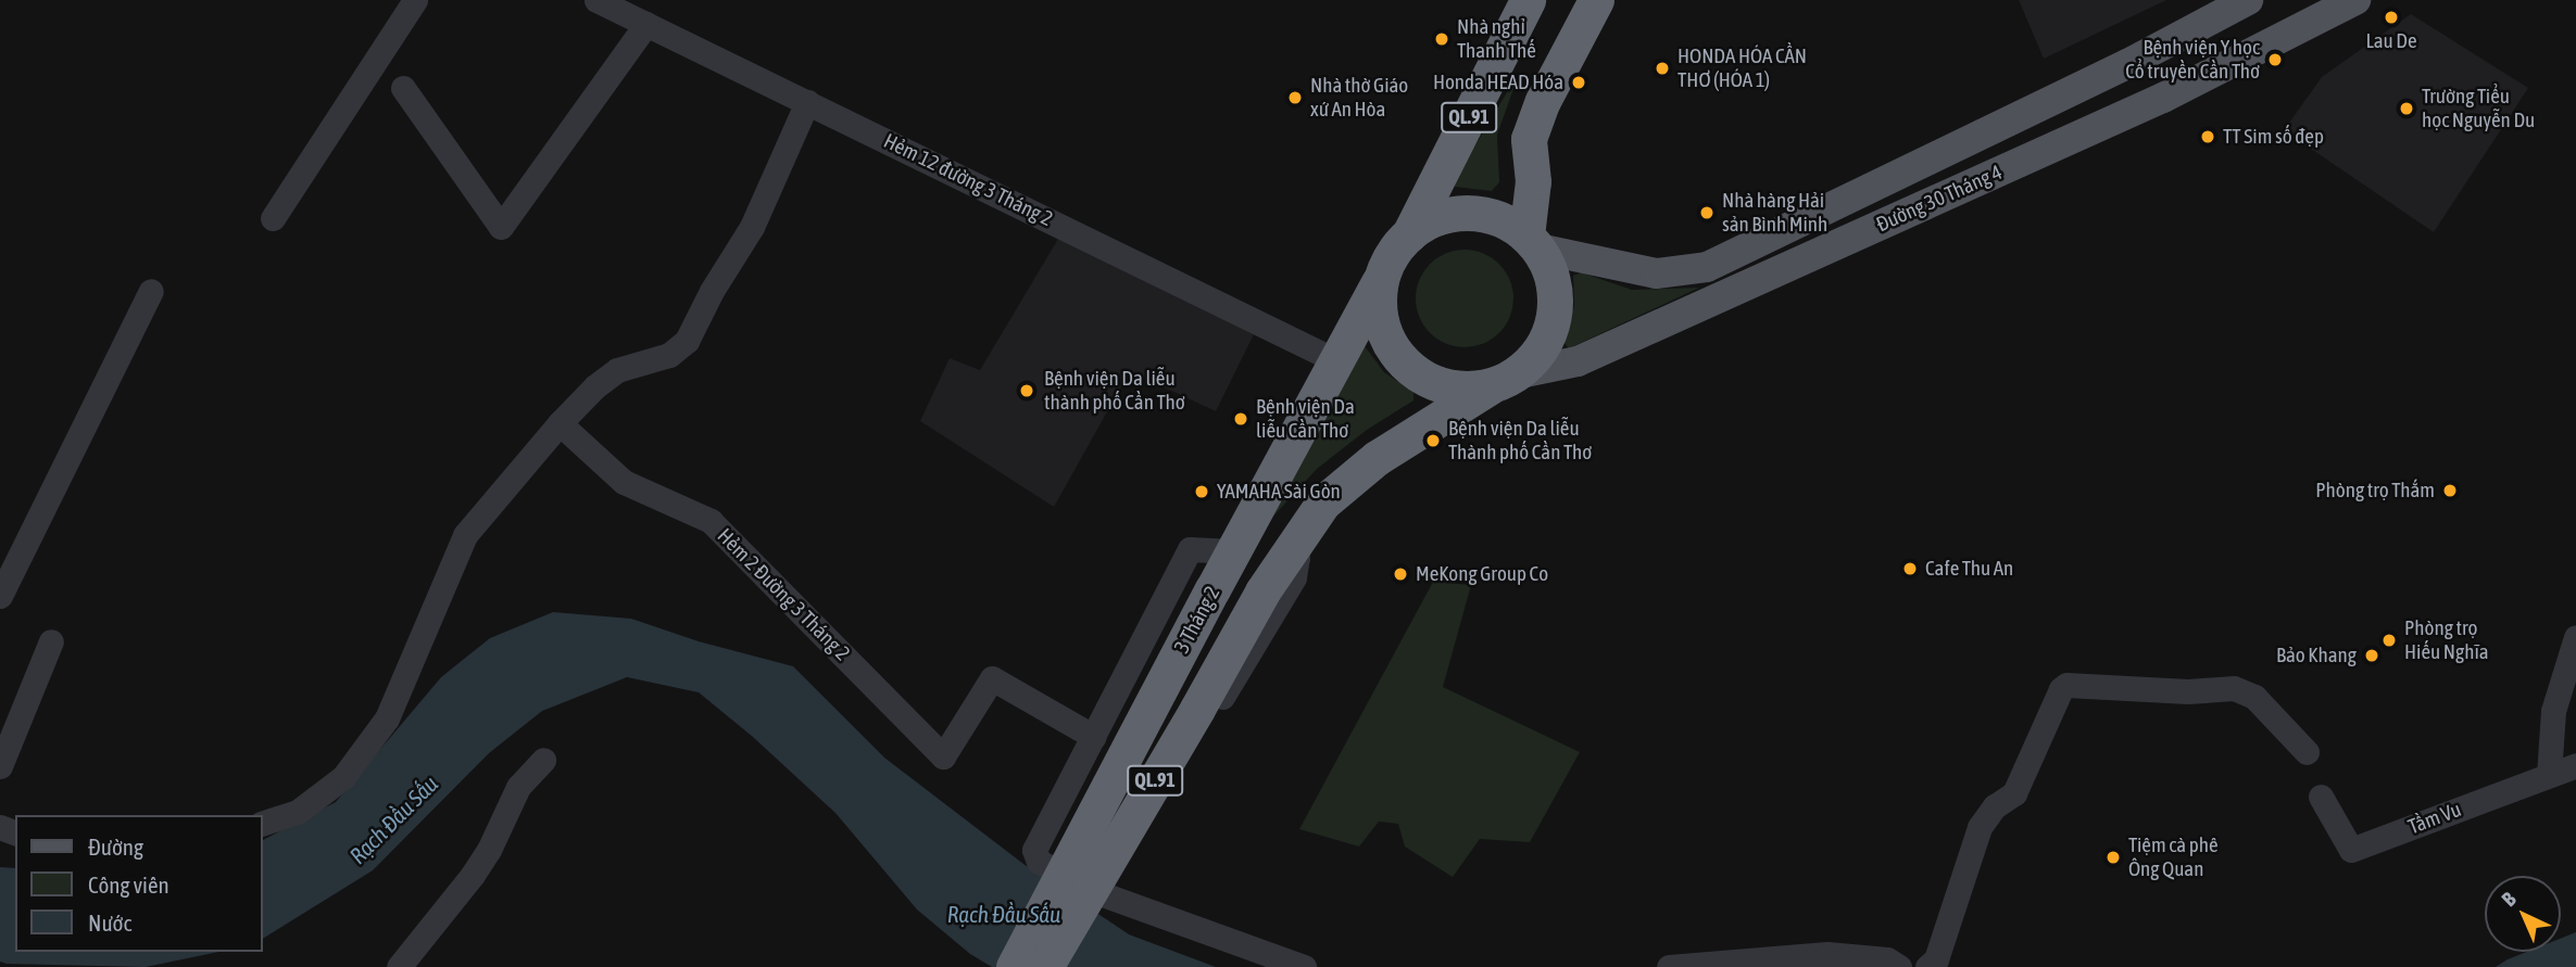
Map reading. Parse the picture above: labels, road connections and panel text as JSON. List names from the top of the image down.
{
  "streets": {
    "highway": ["QL.91", "3 Tháng 2"],
    "main road": ["Đường 30 Tháng 4"],
    "street": ["Hẻm 12 đường 3 Tháng 2", "Hẻm 2 Đường 3 Tháng 2", "Tầm Vu"]
  },
  "crossings": [
    ["QL.91", "Đường 30 Tháng 4"],
    ["QL.91", "3 Tháng 2"],
    ["Hẻm 12 đường 3 Tháng 2", "3 Tháng 2"],
    ["Đường 30 Tháng 4", "3 Tháng 2"]
  ],
  "water": ["Rạch Đầu Sấu"],
  "places": [
    "Lau De",
    "Nhà nghỉ Thanh Thế",
    "Bệnh viện Y học Cổ truyền Cần Thơ",
    "HONDA HÓA CẦN THƠ (HÓA 1)",
    "Honda HEAD Hóa",
    "Nhà thờ Giáo xứ An Hòa",
    "Trường Tiểu học Nguyễn Du",
    "TT Sim số đẹp",
    "Nhà hàng Hải sản Bình Minh",
    "Bệnh viện Da liễu thành phố Cần Thơ",
    "Bệnh viện Da liễu Cần Thơ",
    "Bệnh viện Da liễu Thành phố Cần Thơ",
    "Phòng trọ Thắm",
    "YAMAHA Sài Gòn",
    "Cafe Thu An",
    "MeKong Group Co",
    "Phòng trọ Hiếu Nghĩa",
    "Bảo Khang",
    "Tiệm cà phê Ông Quan"
  ],
  "legend": ["Đường", "Công viên", "Nước"],
  "north": "top left"
}
